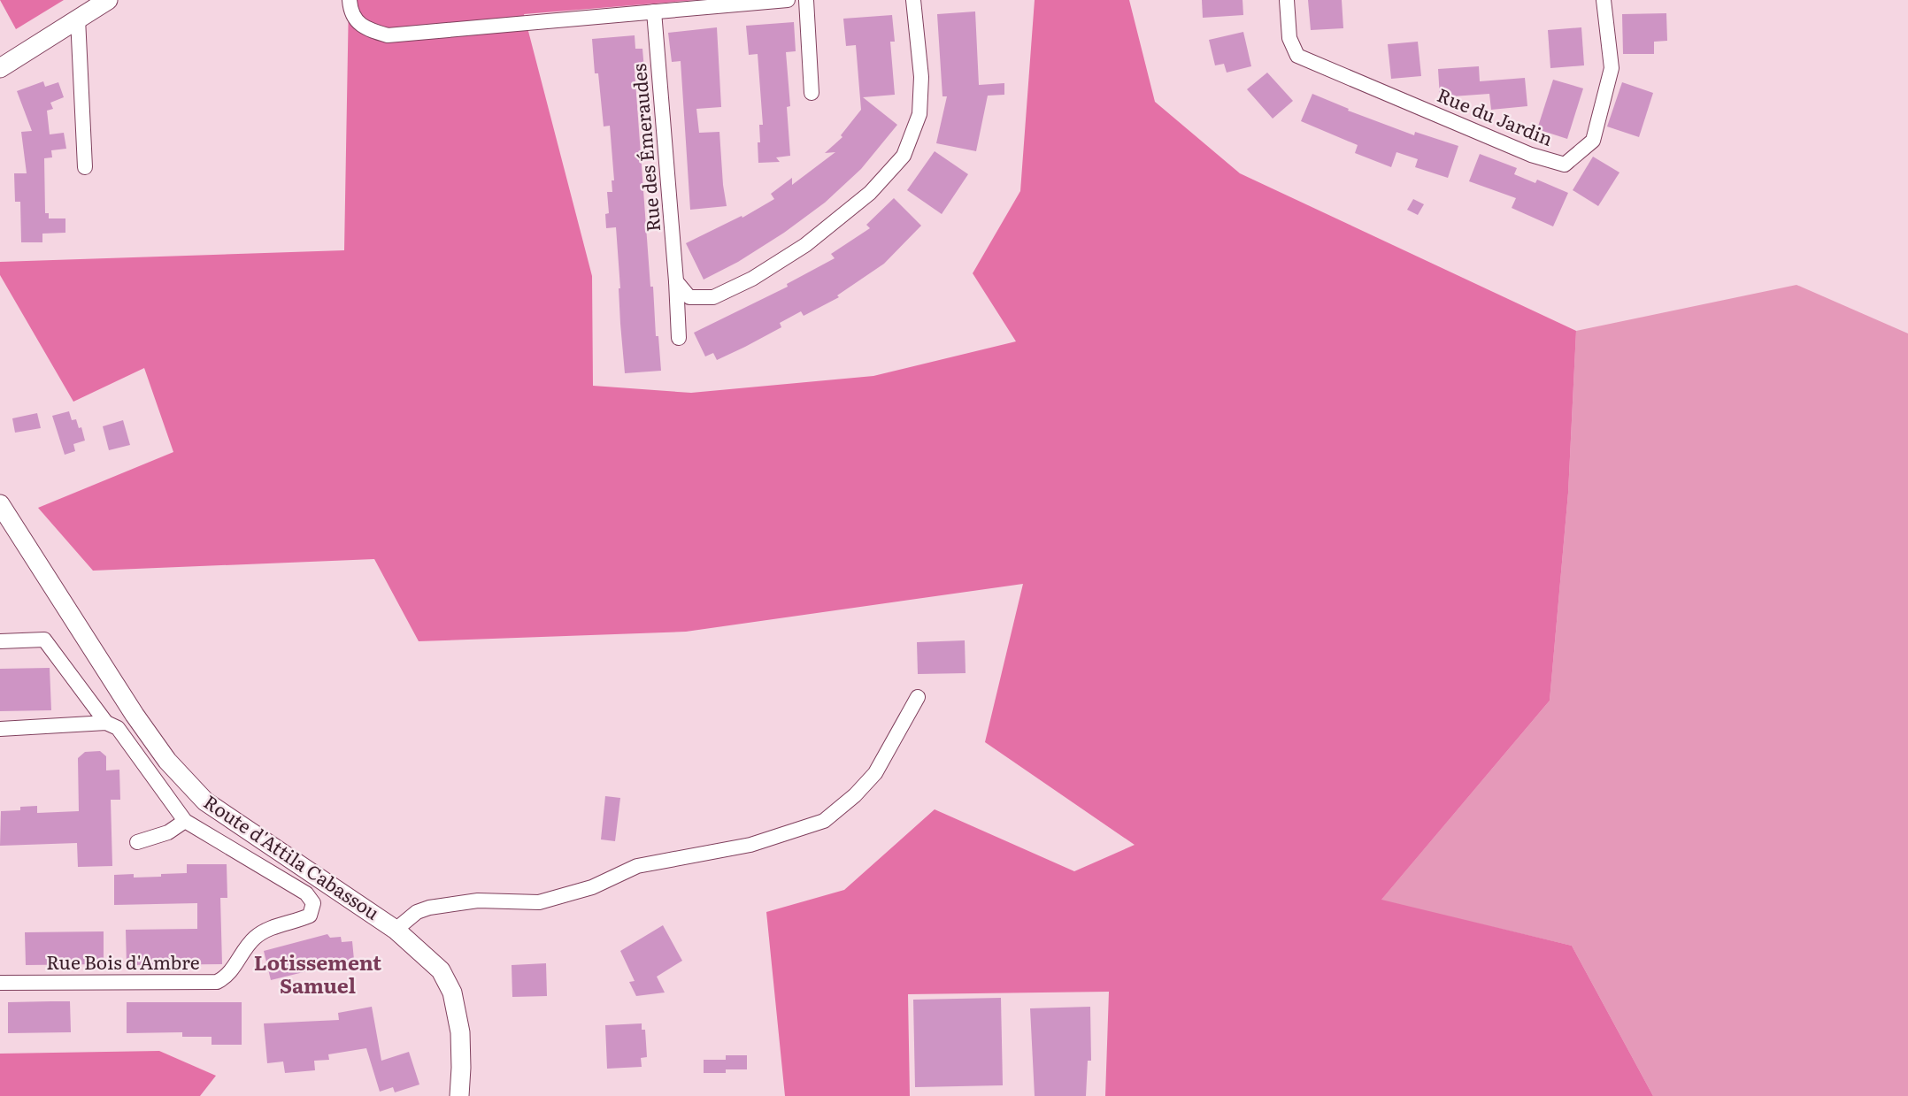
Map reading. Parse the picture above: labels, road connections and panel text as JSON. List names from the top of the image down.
{
  "streets": {
    "main road": ["Route d'Attila Cabassou"],
    "street": ["Rue du Jardin", "Rue des Émeraudes", "Rue Bois d'Ambre"]
  },
  "districts": ["Lotissement Samuel"]
}
